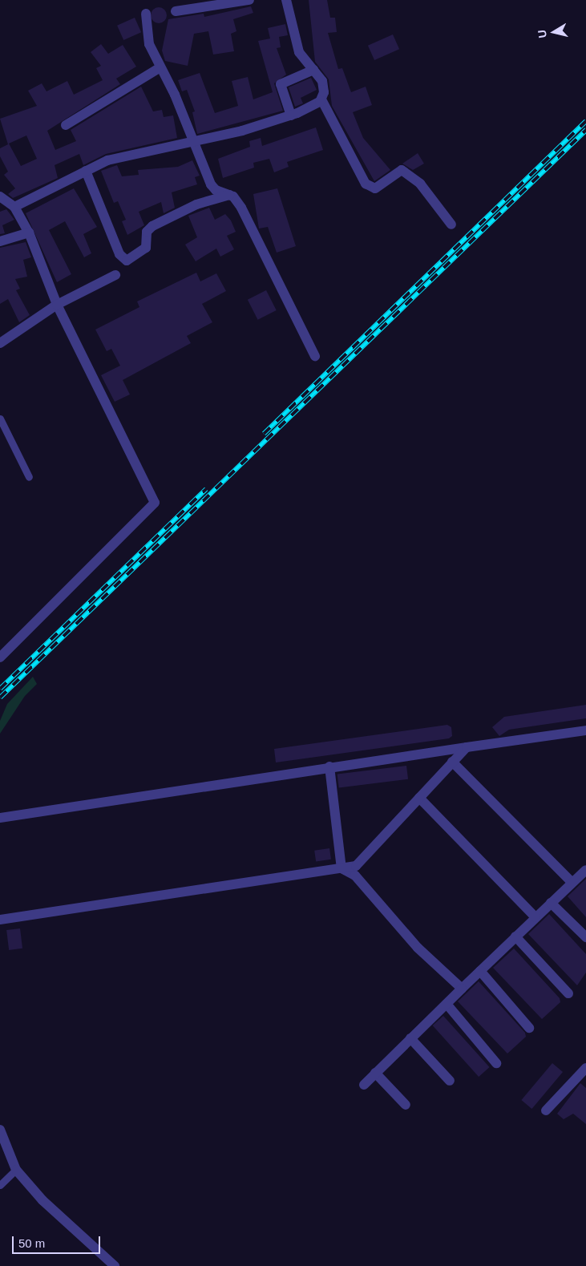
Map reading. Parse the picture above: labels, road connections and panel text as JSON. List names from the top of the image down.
{
  "scale_bar": "50 m",
  "north": "left"
}
